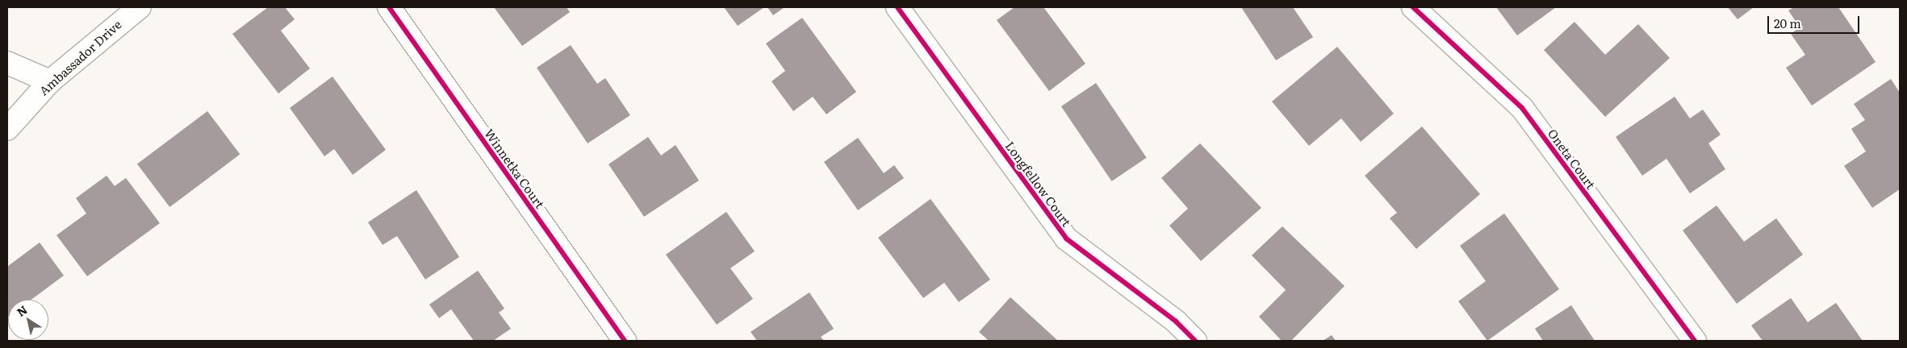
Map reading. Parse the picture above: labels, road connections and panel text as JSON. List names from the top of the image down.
{
  "streets": {
    "street": [
      "Ambassador Drive",
      "Oneta Court",
      "Winnetka Court",
      "Longfellow Court"
    ]
  },
  "scale_bar": "20 m",
  "north": "top left"
}
